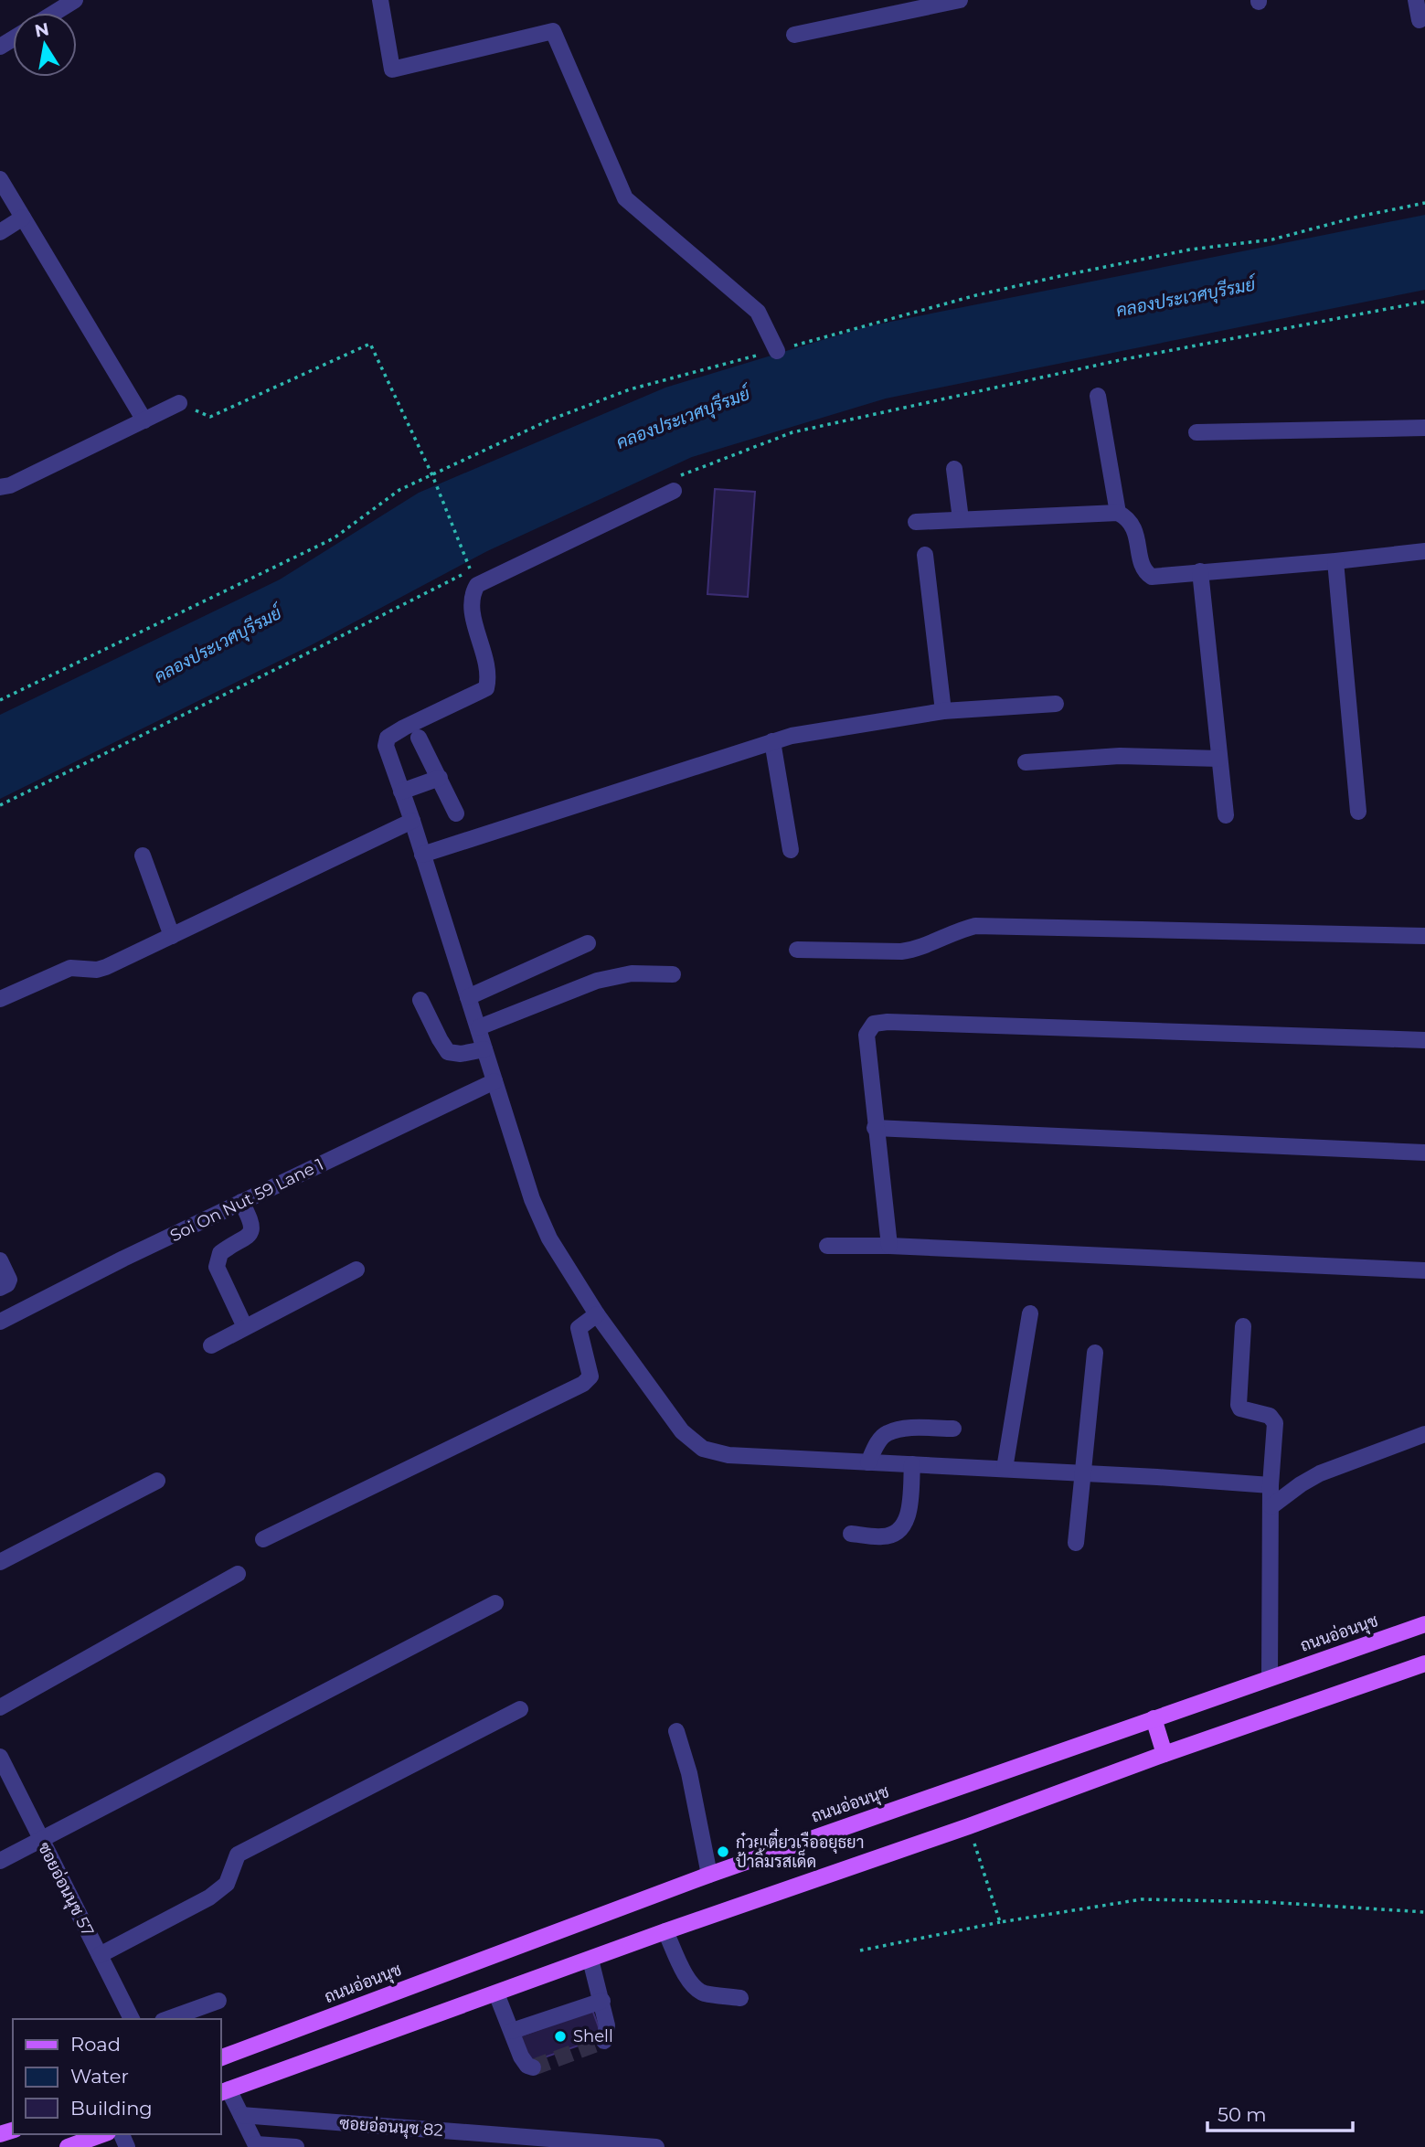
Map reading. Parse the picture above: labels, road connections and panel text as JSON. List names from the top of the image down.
{
  "streets": {
    "main road": ["ถนนอ่อนนุช"],
    "street": ["Soi On Nut 59 Lane 1", "ซอยอ่อนนุช 57", "ซอยอ่อนนุช 82"]
  },
  "water": ["คลองประเวศบุรีรมย์"],
  "places": ["ก๋วยเตี๋ยวเรืออยุธยา ป้าลิ้มรสเด็ด", "Shell"],
  "legend": ["Road", "Water", "Building"],
  "scale_bar": "50 m",
  "north": "top"
}
